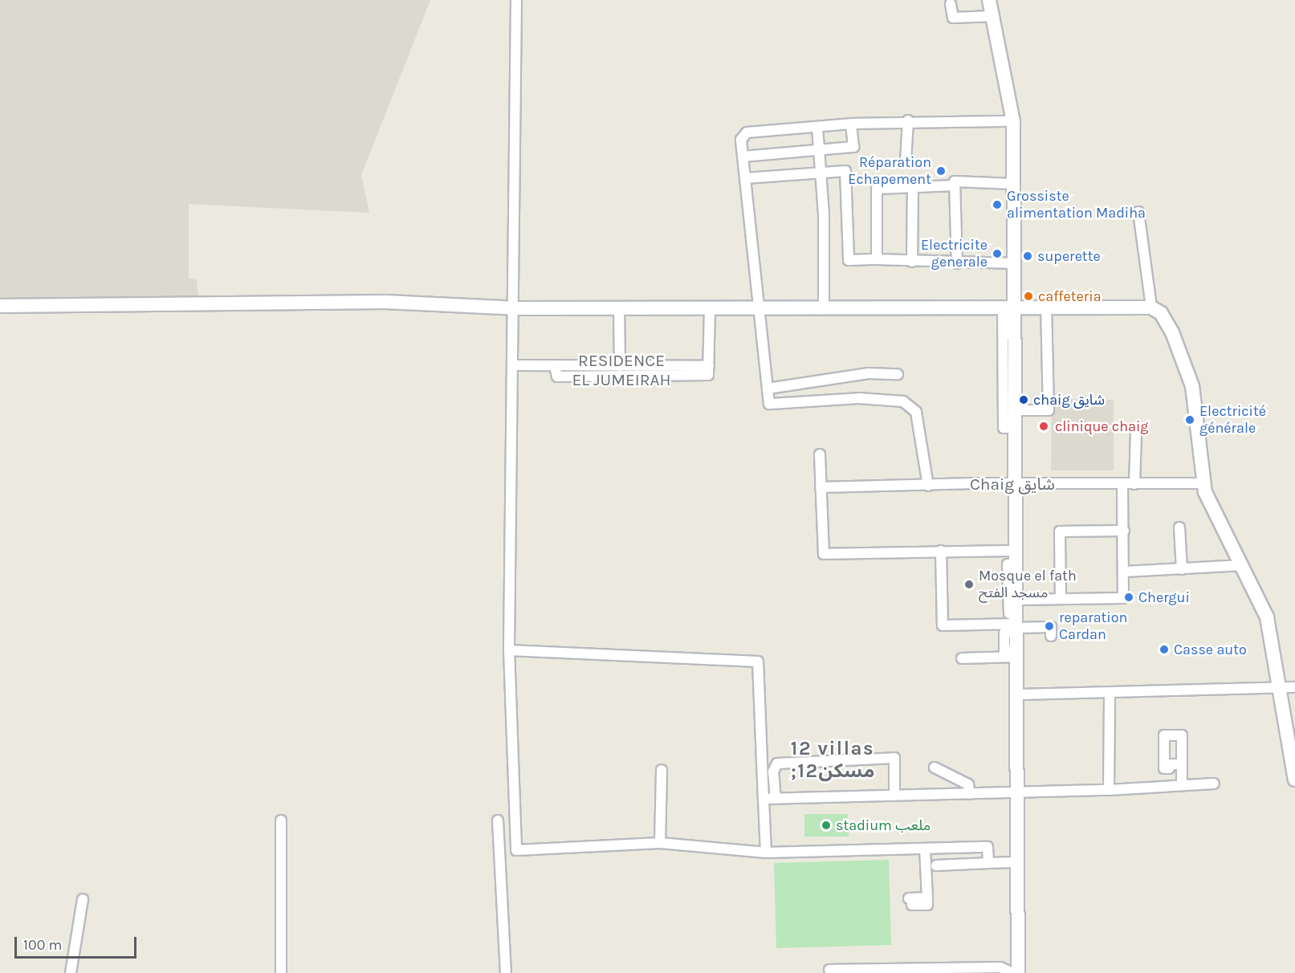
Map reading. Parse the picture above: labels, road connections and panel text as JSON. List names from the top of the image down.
{
  "districts": ["RESIDENCE EL JUMEIRAH", "Chaig شايق", "12 villas ;12مسكن"],
  "places": [
    "Réparation Echapement",
    "Grossiste alimentation Madiha",
    "Electricite generale",
    "superette",
    "caffeteria",
    "chaig شايق",
    "Electricité générale",
    "clinique chaig",
    "Mosque el fath مسجد الفتح",
    "Chergui",
    "reparation Cardan",
    "Casse auto",
    "stadium ملعب"
  ],
  "scale_bar": "100 m"
}
